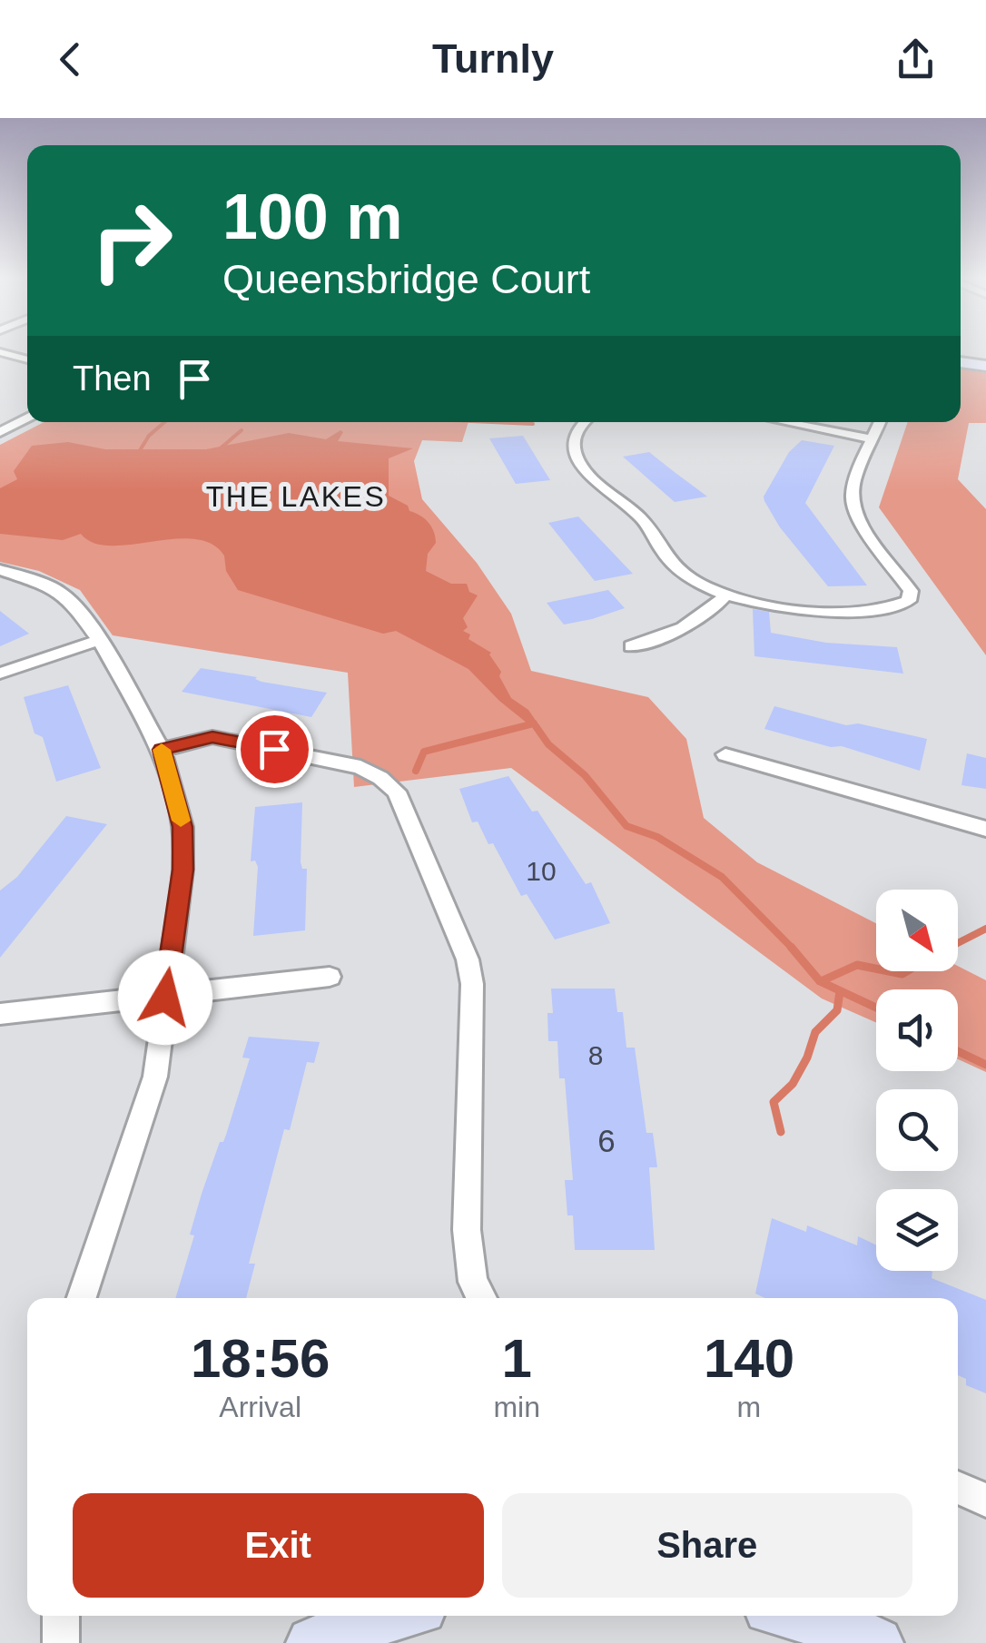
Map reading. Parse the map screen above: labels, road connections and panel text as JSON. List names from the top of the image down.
{
  "districts": ["THE LAKES"],
  "house_numbers": ["10", "8", "6"],
  "north": "bottom right",
  "page": {
    "header": "Turnly",
    "turn": ["100 m", "Queensbridge Court"],
    "then": "Then",
    "eta": [
      "18:56",
      "Arrival",
      "1",
      "min",
      "140",
      "m"
    ],
    "buttons": ["Exit", "Share"]
  }
}
